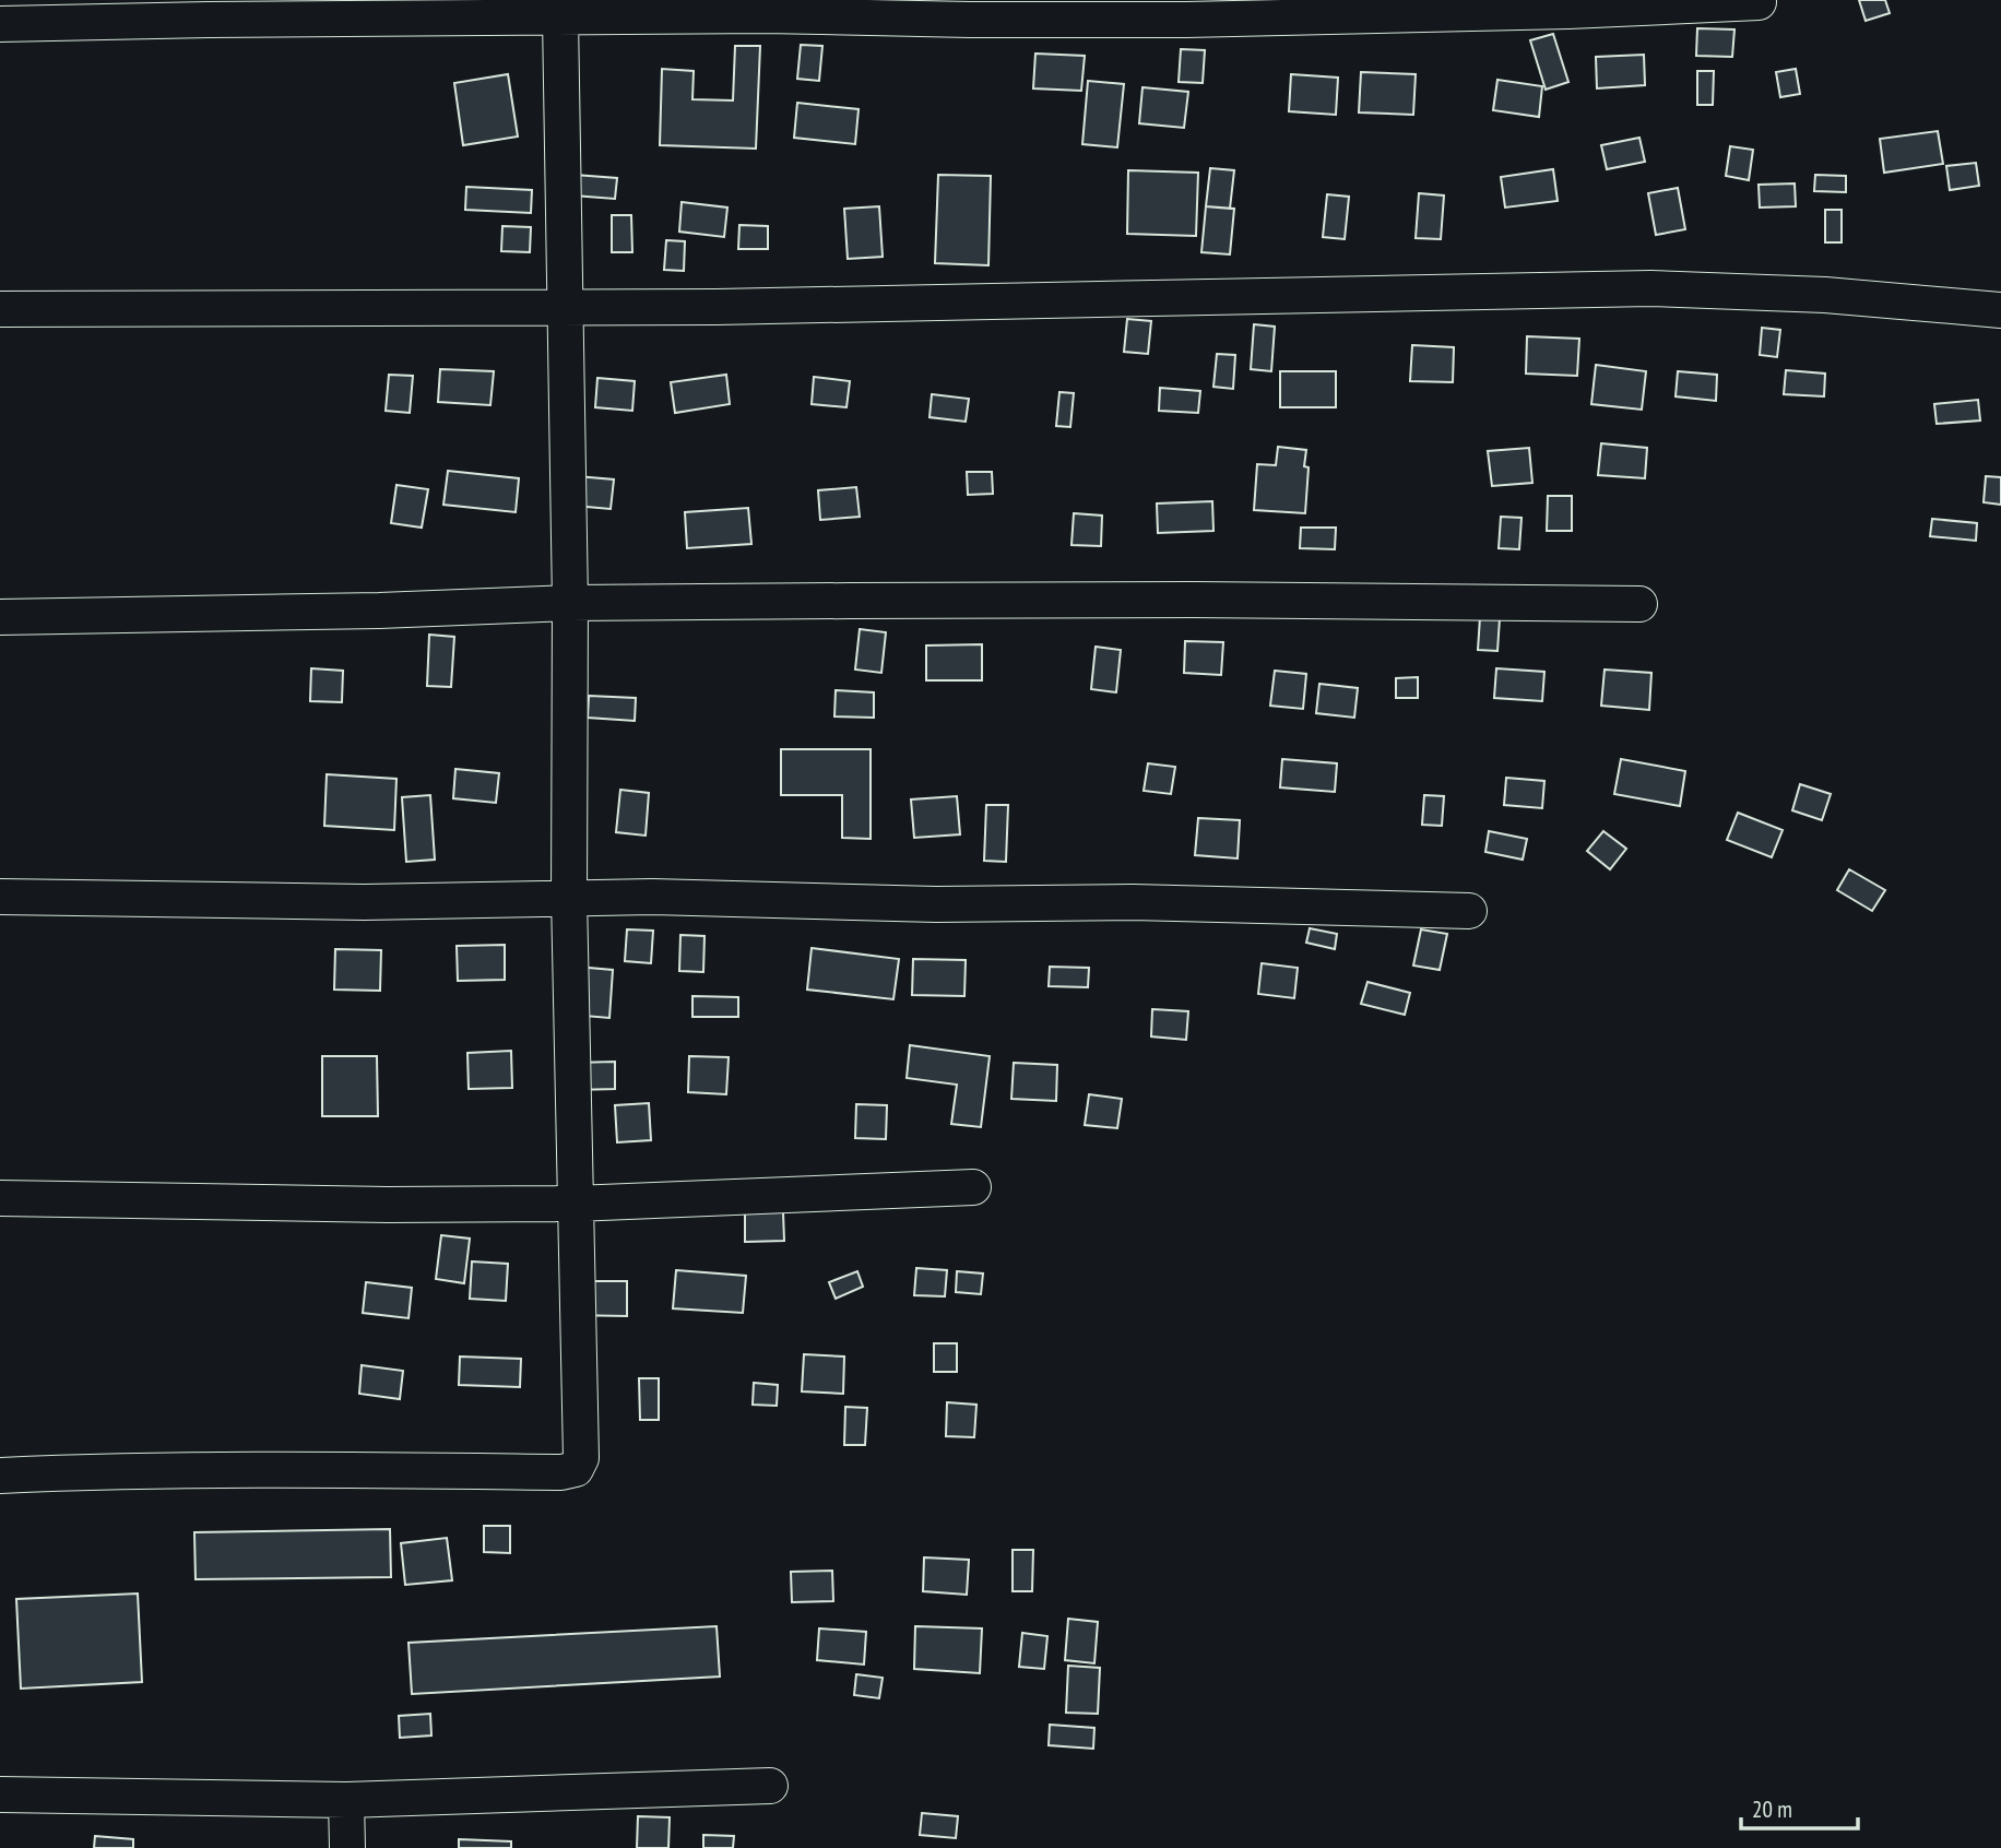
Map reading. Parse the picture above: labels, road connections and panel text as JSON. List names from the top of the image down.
{
  "scale_bar": "20 m"
}
